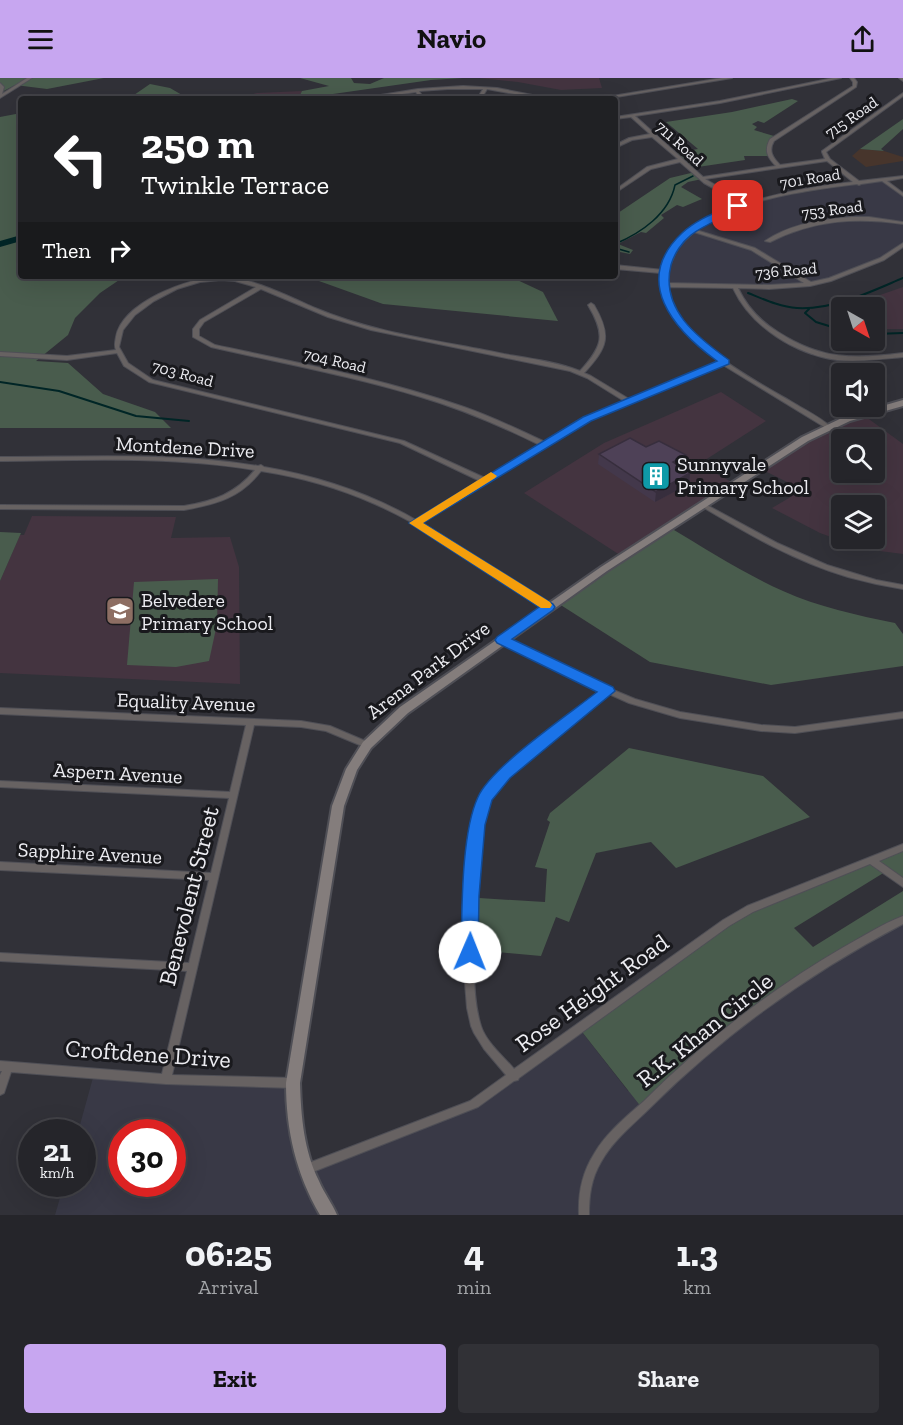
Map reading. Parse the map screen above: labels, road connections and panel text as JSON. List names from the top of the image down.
{
  "streets": {
    "street": [
      "715 Road",
      "711 Road",
      "701 Road",
      "753 Road",
      "736 Road",
      "704 Road",
      "703 Road",
      "Montdene Drive",
      "Arena Park Drive",
      "Equality Avenue",
      "Aspern Avenue",
      "Sapphire Avenue",
      "Benevolent Street",
      "Rose Height Road",
      "R.K. Khan Circle",
      "Croftdene Drive"
    ]
  },
  "crossings": [
    ["715 Road", "701 Road"],
    ["711 Road", "701 Road"],
    ["701 Road", "736 Road"],
    ["701 Road", "Arena Park Drive"],
    ["Montdene Drive", "Arena Park Drive"],
    ["Arena Park Drive", "Equality Avenue"],
    ["Arena Park Drive", "Rose Height Road"],
    ["Arena Park Drive", "Croftdene Drive"],
    ["Equality Avenue", "Benevolent Street"],
    ["Aspern Avenue", "Benevolent Street"],
    ["Sapphire Avenue", "Benevolent Street"],
    ["Benevolent Street", "Croftdene Drive"]
  ],
  "places": {
    "building": ["Sunnyvale Primary School"],
    "school or university": ["Belvedere Primary School"]
  },
  "north": "bottom right",
  "page": {
    "header": "Navio",
    "turn": ["250 m", "Twinkle Terrace"],
    "then": "Then",
    "speed": "21 km/h",
    "limit": "30",
    "eta": [
      "06:25",
      "Arrival",
      "4",
      "min",
      "1.3",
      "km"
    ],
    "buttons": ["Exit", "Share"]
  }
}
